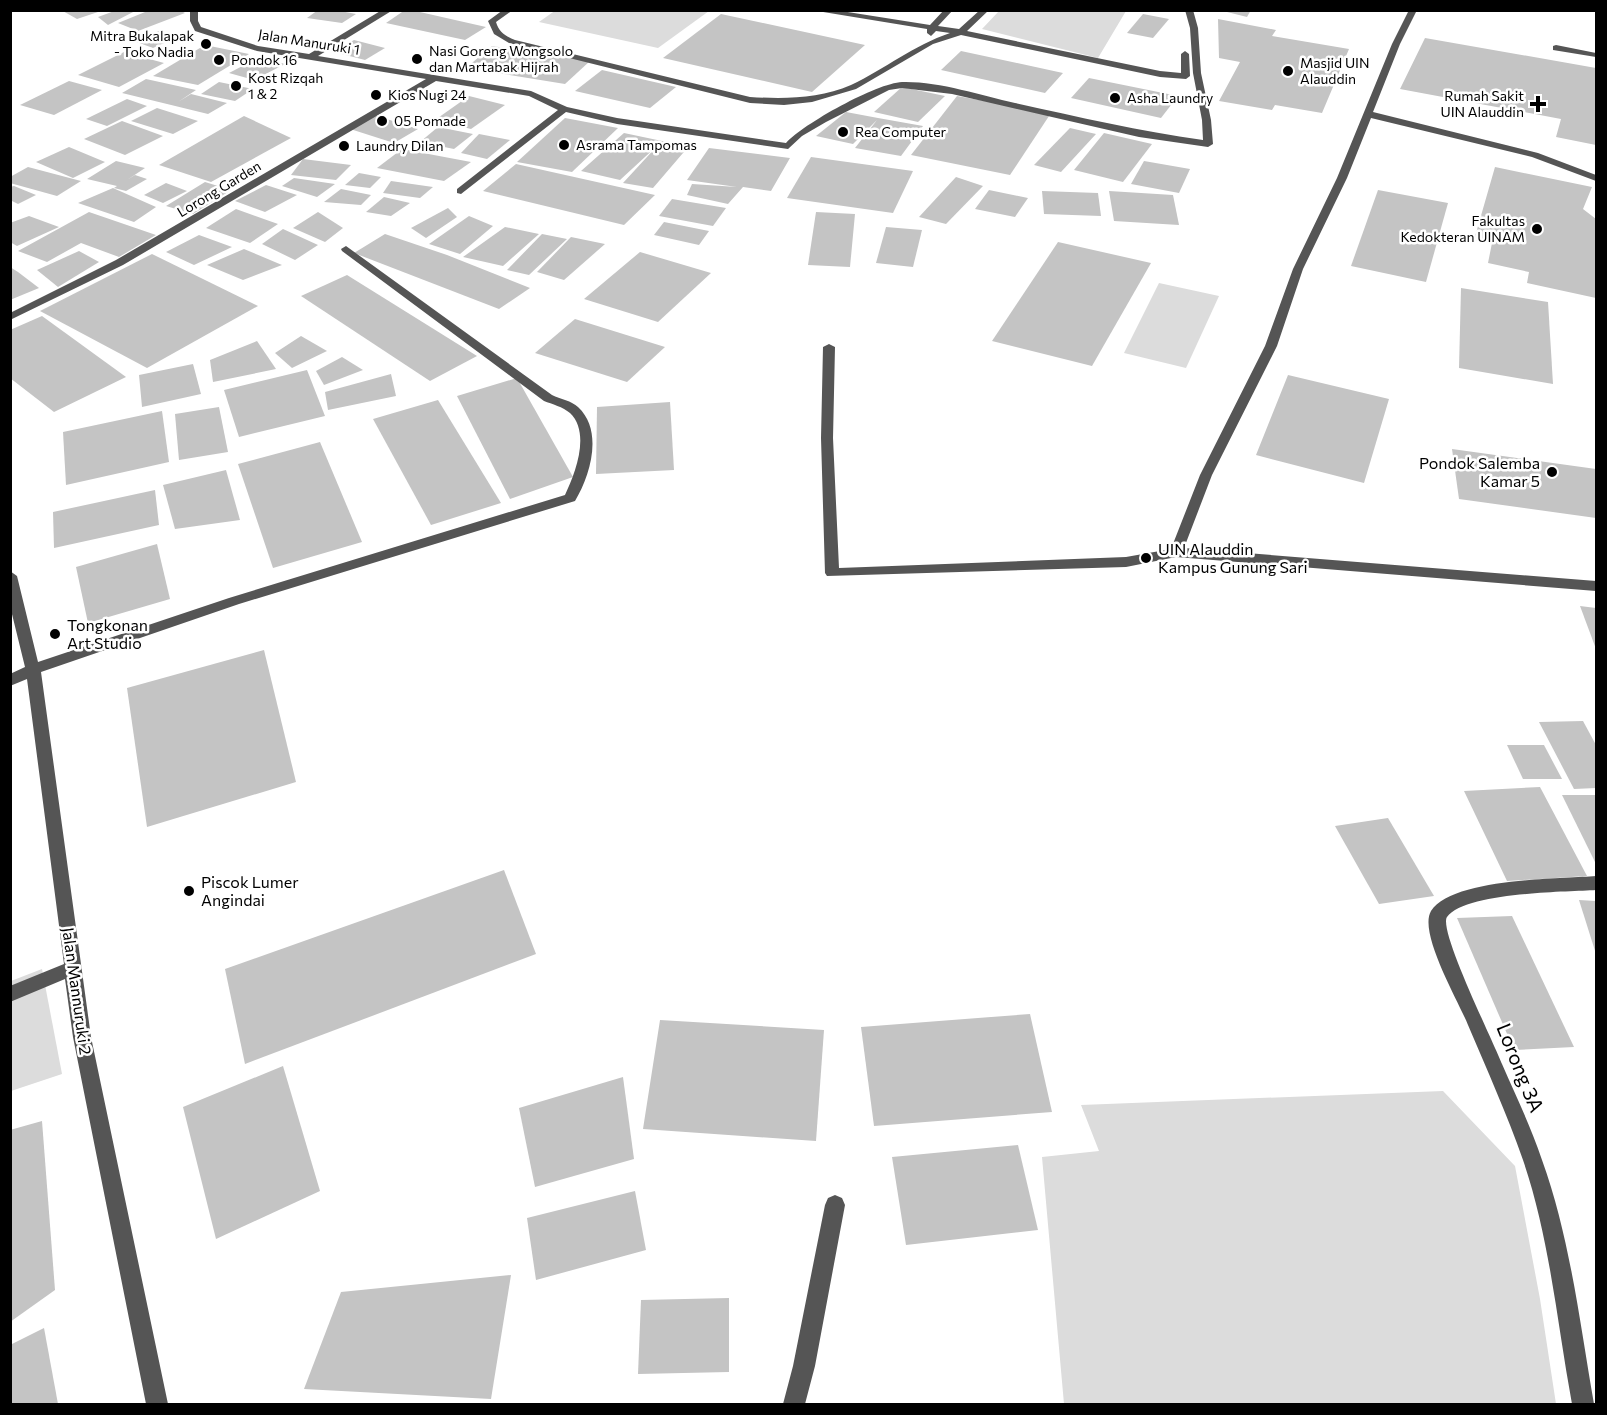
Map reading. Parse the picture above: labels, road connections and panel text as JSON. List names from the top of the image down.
{
  "streets": {
    "street": [
      "Jalan Manuruki 1",
      "Lorong Garden",
      "Jalan Mannuruki 2",
      "Lorong 3A"
    ]
  },
  "crossings": [
    ["Jalan Manuruki 1", "Lorong Garden"]
  ],
  "places": {
    "other": [
      "Mitra Bukalapak - Toko Nadia",
      "Nasi Goreng Wongsolo dan Martabak Hijrah",
      "Pondok 16",
      "Masjid UIN Alauddin",
      "Kost Rizqah 1 & 2",
      "Kios Nugi 24",
      "Asha Laundry",
      "05 Pomade",
      "Rea Computer",
      "Asrama Tampomas",
      "Laundry Dilan",
      "Fakultas Kedokteran UINAM",
      "Pondok Salemba Kamar 5",
      "UIN Alauddin Kampus Gunung Sari",
      "Tongkonan Art Studio",
      "Piscok Lumer Angindai"
    ],
    "health": ["Rumah Sakit UIN Alauddin"]
  }
}
